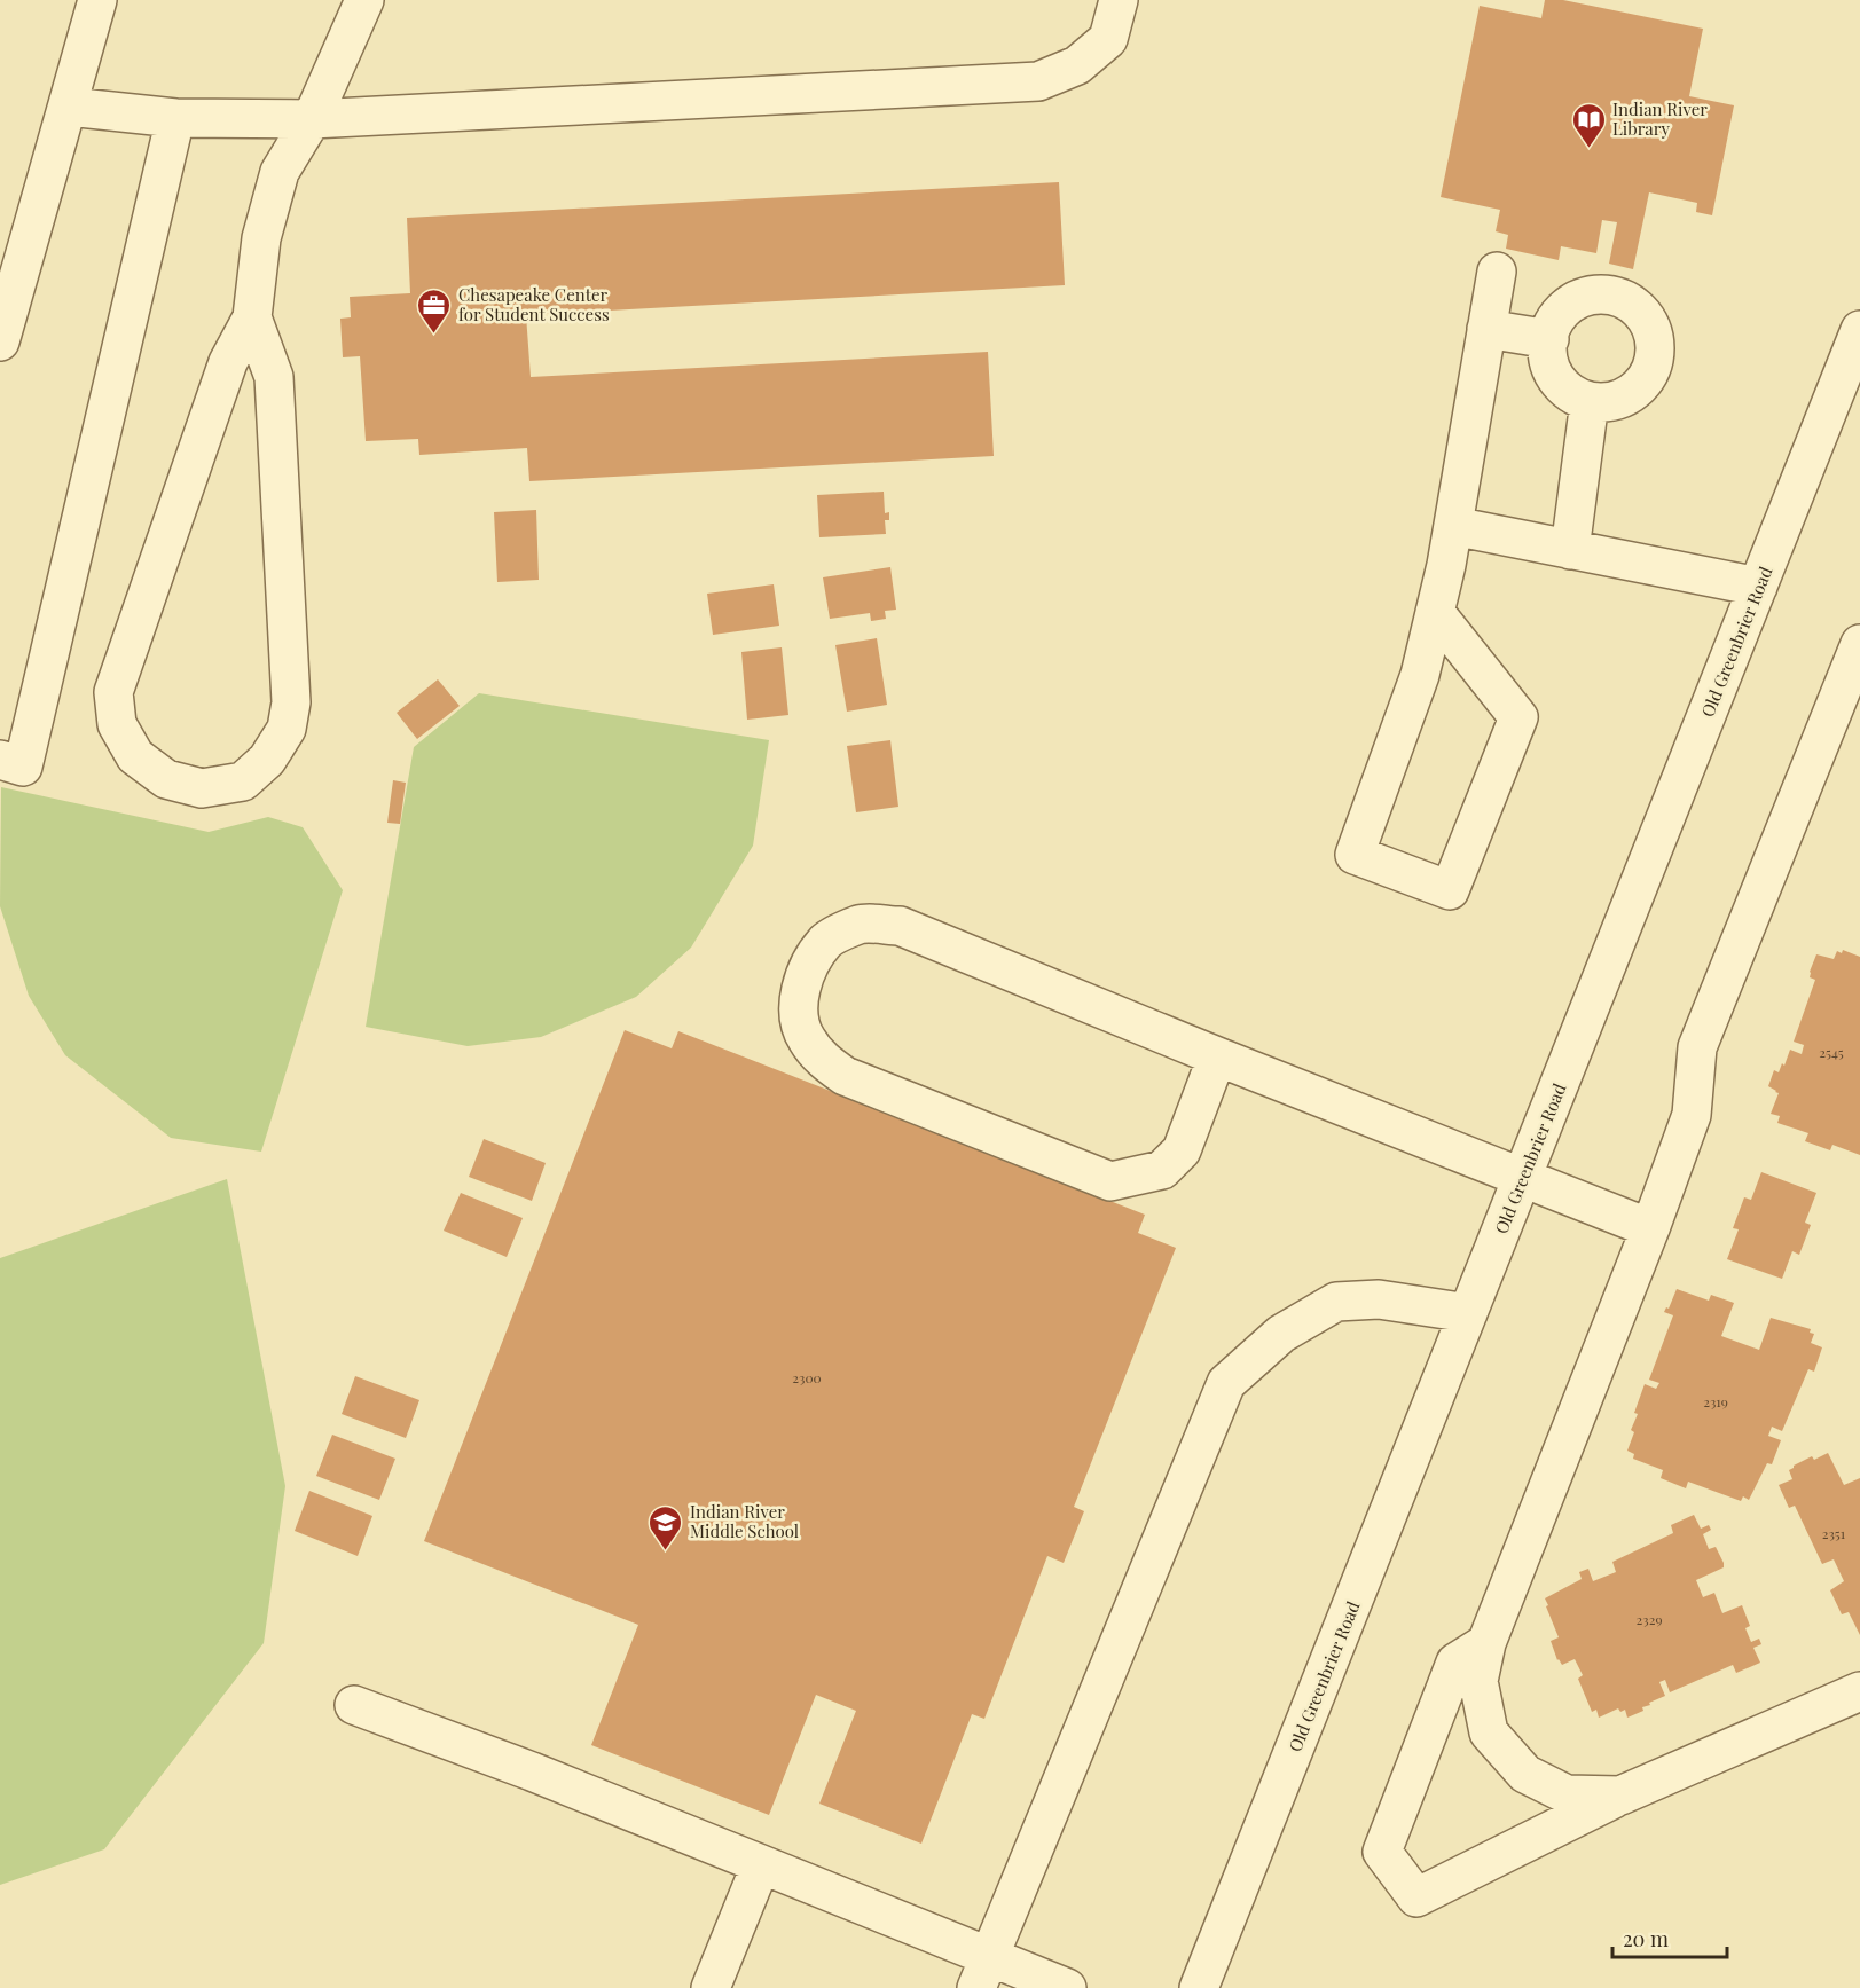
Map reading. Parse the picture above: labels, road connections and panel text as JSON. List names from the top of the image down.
{
  "streets": {
    "street": ["Old Greenbrier Road"]
  },
  "places": {
    "library": ["Indian River Library"],
    "office": ["Chesapeake Center for Student Success"],
    "school or university": ["Indian River Middle School"]
  },
  "house_numbers": [
    "2545",
    "2300",
    "2319",
    "2351",
    "2329"
  ],
  "scale_bar": "20 m"
}
